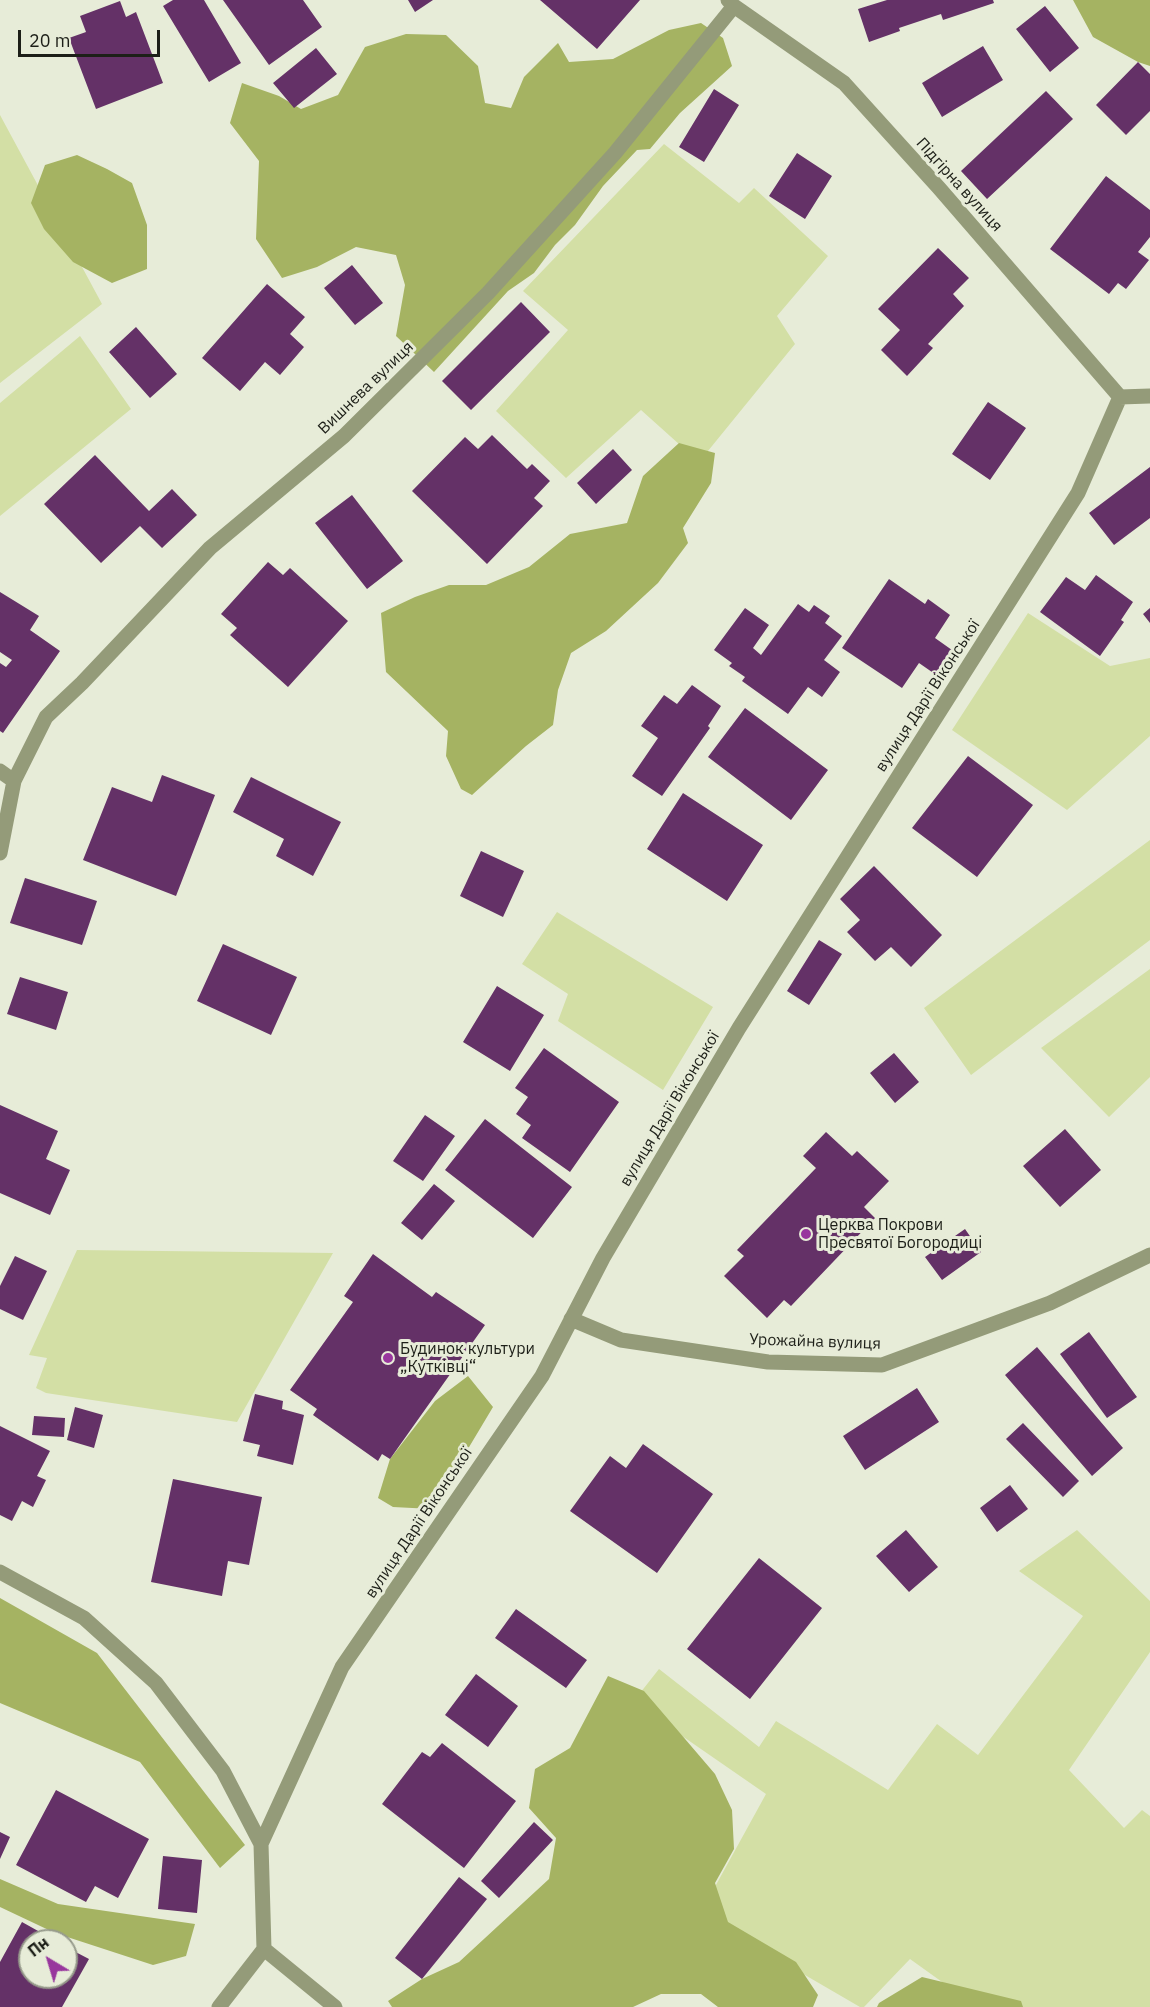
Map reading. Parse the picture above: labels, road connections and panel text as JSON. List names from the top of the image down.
{
  "streets": {
    "street": [
      "Підгірна вулиця",
      "Вишнева вулиця",
      "вулиця Дарії Віконської",
      "Урожайна вулиця"
    ]
  },
  "crossings": [
    ["Підгірна вулиця", "Вишнева вулиця"],
    ["Підгірна вулиця", "вулиця Дарії Віконської"],
    ["вулиця Дарії Віконської", "Урожайна вулиця"]
  ],
  "places": ["Церква Покрови Пресвятої Богородиці", "Будинок культури „Кутківці“"],
  "scale_bar": "20 m",
  "north": "top left"
}
